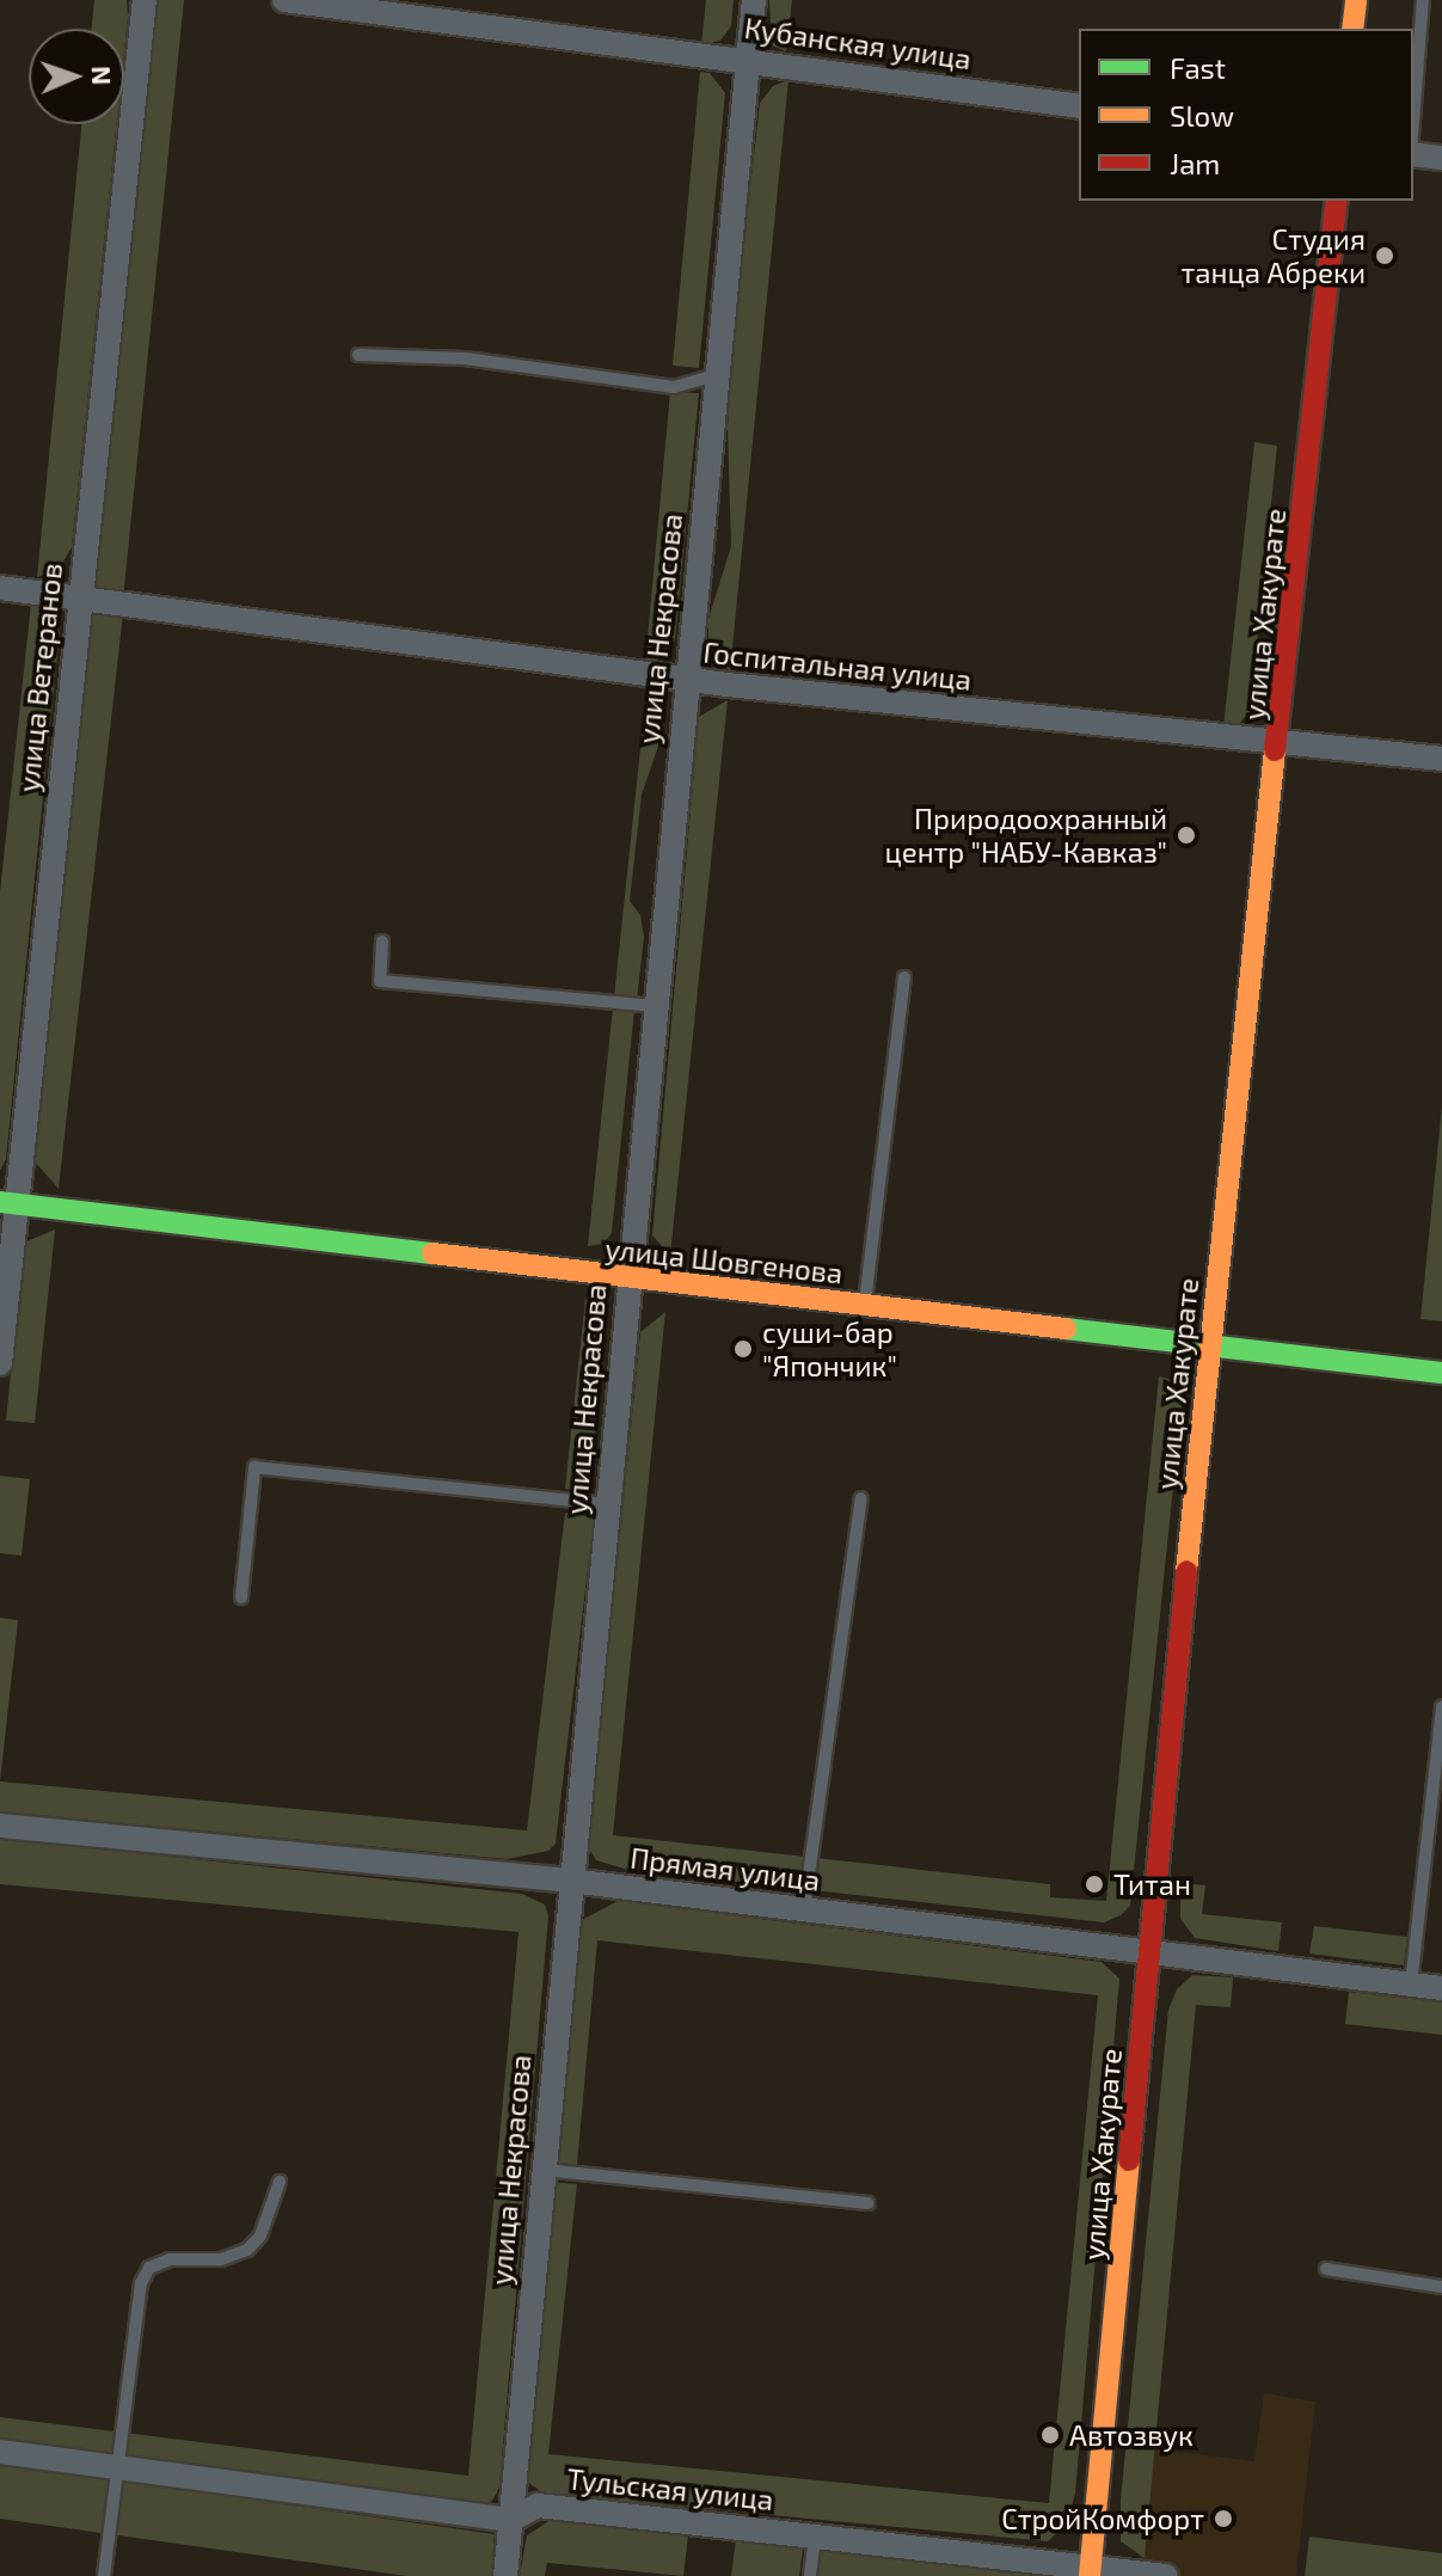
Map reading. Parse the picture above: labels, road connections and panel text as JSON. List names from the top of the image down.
{
  "streets": {
    "main road": ["улица Хакурате", "улица Шовгенова"],
    "street": [
      "Кубанская улица",
      "улица Некрасова",
      "Госпитальная улица",
      "улица Ветеранов",
      "Прямая улица",
      "Тульская улица"
    ]
  },
  "crossings": [
    ["Кубанская улица", "улица Некрасова"],
    ["улица Хакурате", "Госпитальная улица"],
    ["улица Хакурате", "улица Шовгенова"],
    ["улица Хакурате", "Прямая улица"],
    ["улица Хакурате", "Тульская улица"],
    ["улица Некрасова", "Госпитальная улица"],
    ["улица Некрасова", "улица Шовгенова"],
    ["улица Некрасова", "Прямая улица"],
    ["улица Некрасова", "Тульская улица"],
    ["Госпитальная улица", "улица Ветеранов"],
    ["улица Ветеранов", "улица Шовгенова"]
  ],
  "places": [
    "Студия танца Абреки",
    "Природоохранный центр \"НАБУ-Кавказ\"",
    "суши-бар \"Япончик\"",
    "Титан",
    "Автозвук",
    "СтройКомфорт"
  ],
  "legend": ["Fast", "Slow", "Jam"],
  "north": "right"
}
